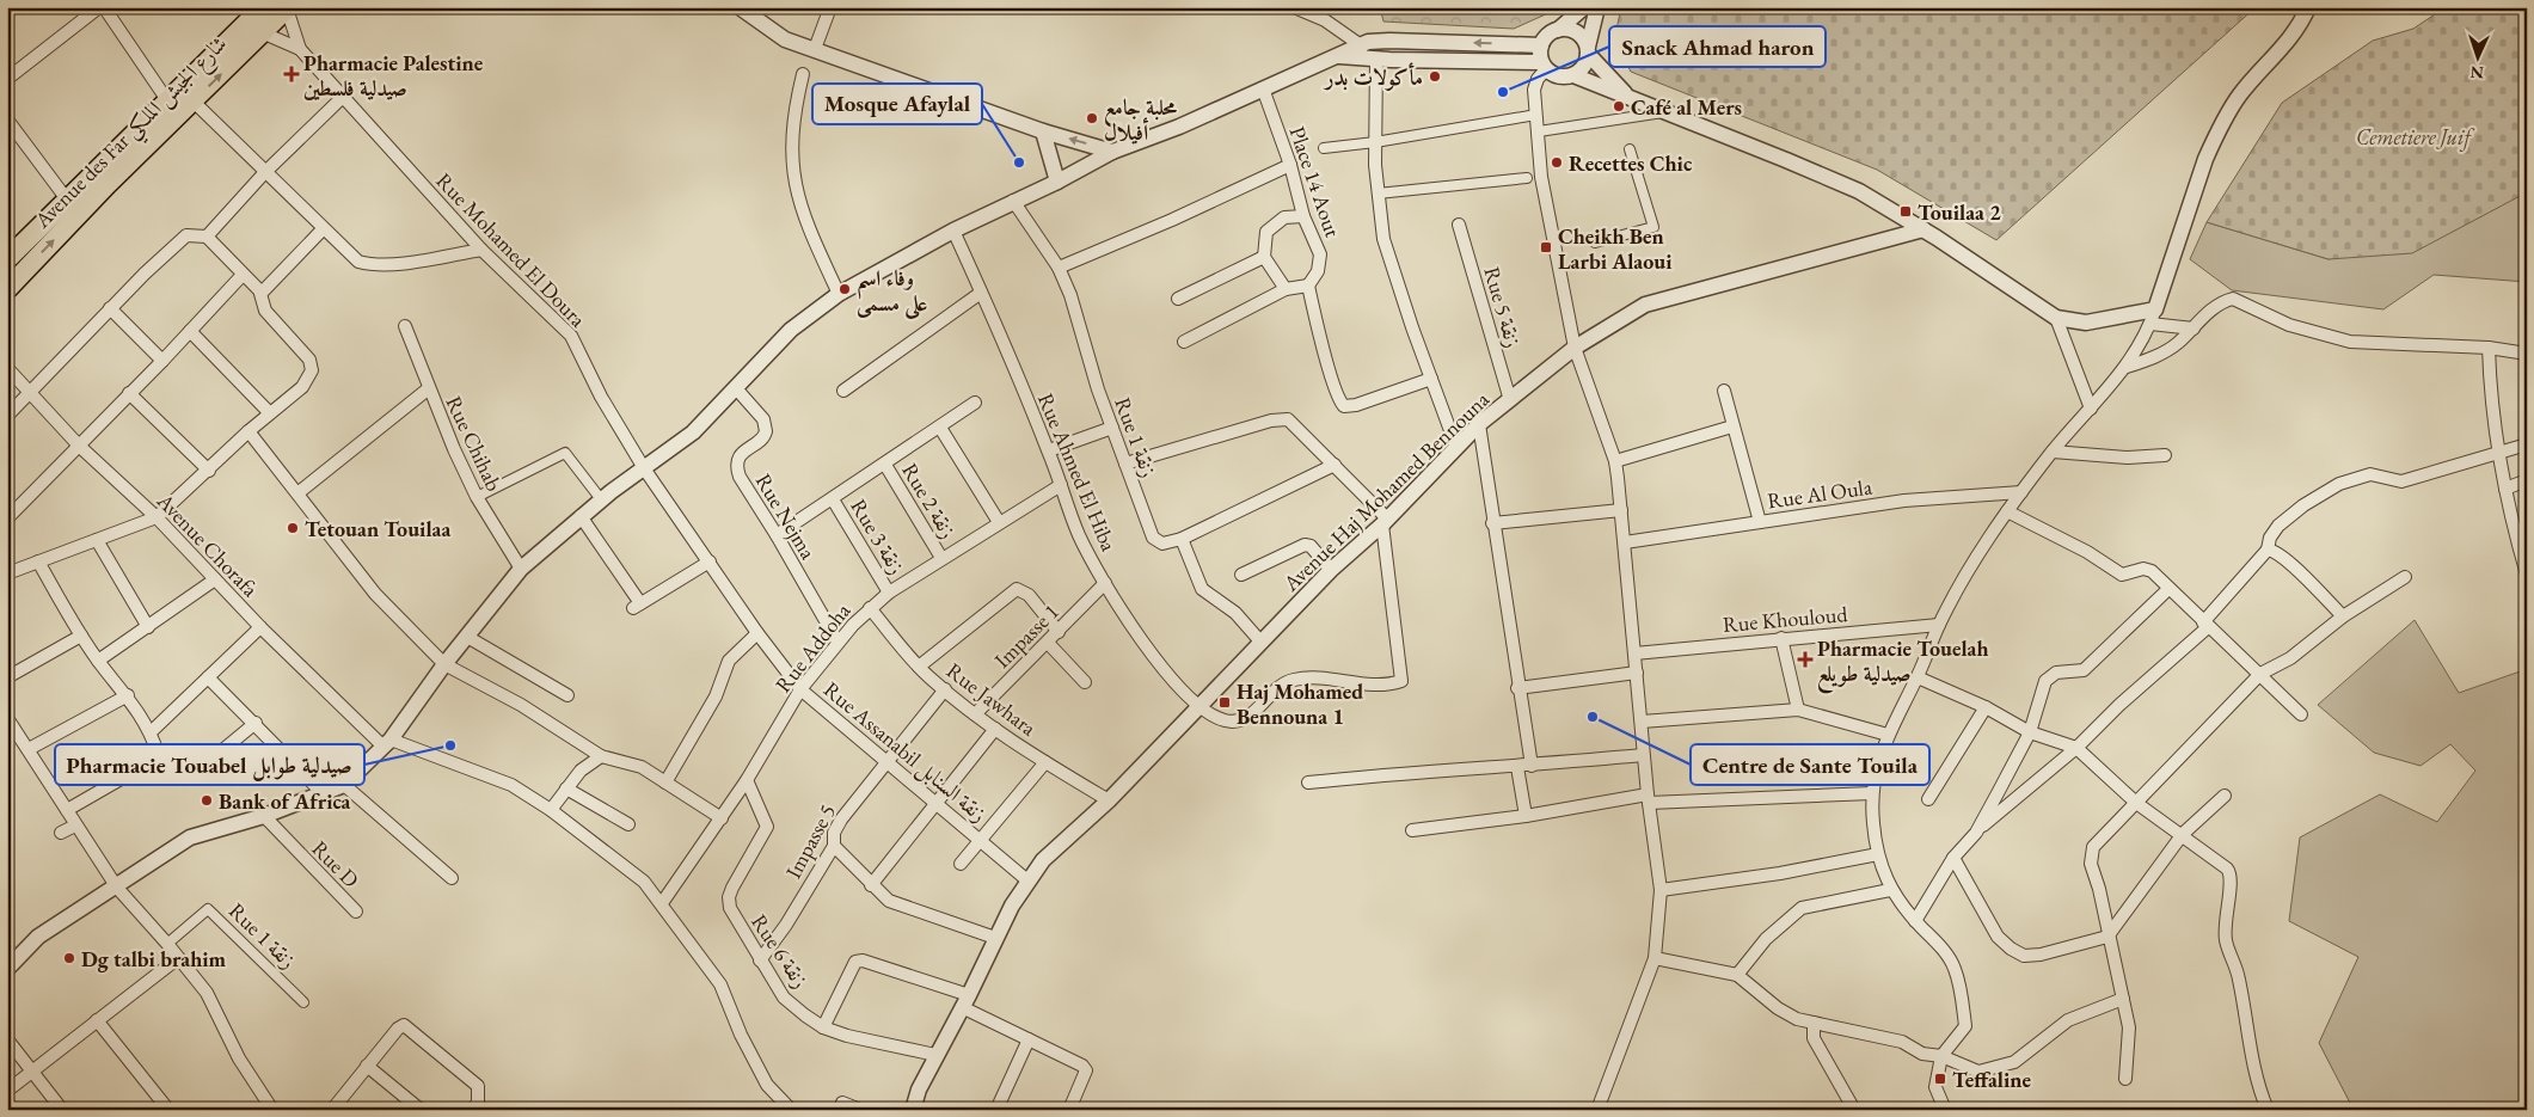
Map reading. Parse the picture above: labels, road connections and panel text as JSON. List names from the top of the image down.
{
  "streets": {
    "main road": ["Avenue des Far شارع الجيش الملكي"],
    "street": [
      "Place 14 Aout",
      "Rue Mohamed El Doura",
      "Rue 5 زنقة",
      "Rue 1 زنقة",
      "Rue Chihab",
      "Rue Ahmed El Hiba",
      "Avenue Haj Mohamed Bennouna",
      "Rue Al Oula",
      "Rue 2 زنقة",
      "Rue Nejma",
      "Rue 3 زنقة",
      "Avenue Chorafa",
      "Rue Khouloud",
      "Impasse 1",
      "Rue Addoha",
      "Rue Jawhara",
      "Rue Assanabil زنقة السنابل",
      "Impasse 5",
      "Rue D",
      "Rue 6 زنقة"
    ]
  },
  "crossings": [
    ["Avenue des Far شارع الجيش الملكي", "Rue Mohamed El Doura"],
    ["Rue Mohamed El Doura", "Rue Assanabil زنقة السنابل"],
    ["Rue 5 زنقة", "Avenue Haj Mohamed Bennouna"],
    ["Rue Ahmed El Hiba", "Avenue Haj Mohamed Bennouna"],
    ["Rue Ahmed El Hiba", "Impasse 1"],
    ["Rue Ahmed El Hiba", "Rue Addoha"],
    ["Avenue Haj Mohamed Bennouna", "Rue Jawhara"],
    ["Avenue Haj Mohamed Bennouna", "Rue Assanabil زنقة السنابل"],
    ["Avenue Haj Mohamed Bennouna", "Rue 6 زنقة"],
    ["Rue 2 زنقة", "Rue Addoha"],
    ["Rue Nejma", "Rue Addoha"],
    ["Rue 3 زنقة", "Rue Addoha"],
    ["Impasse 1", "Rue Jawhara"],
    ["Rue Addoha", "Rue Jawhara"],
    ["Rue Addoha", "Rue Assanabil زنقة السنابل"],
    ["Rue Addoha", "Rue 6 زنقة"],
    ["Rue Jawhara", "Impasse 5"],
    ["Rue Assanabil زنقة السنابل", "Impasse 5"],
    ["Impasse 5", "Rue 6 زنقة"]
  ],
  "parks": ["Cemetiere Juif"],
  "places": {
    "health": ["Pharmacie Palestine صيدلية فلسطين", "Pharmacie Touelah صيدلية طويلع"],
    "other": [
      "مأكولات بدر",
      "Snack Ahmad haron",
      "Café al Mers",
      "محلبة جامع أفيلال",
      "Mosque Afaylal",
      "Recettes Chic",
      "وفاء اسم على مسمى",
      "Tetouan Touilaa",
      "Centre de Sante Touila",
      "Pharmacie Touabel صيدلية طوابل",
      "Bank of Africa",
      "Dg talbi brahim"
    ],
    "transit": [
      "Touilaa 2",
      "Cheikh Ben Larbi Alaoui",
      "Haj Mohamed Bennouna 1",
      "Teffaline"
    ]
  },
  "north": "bottom"
}
